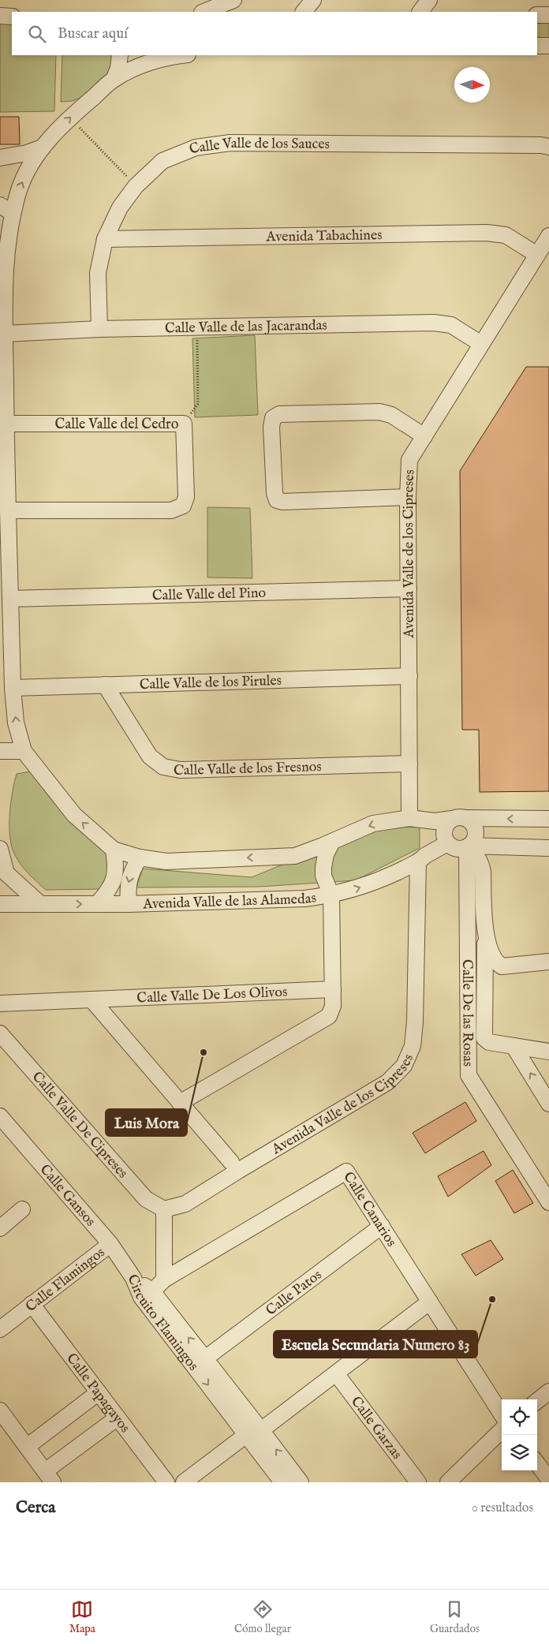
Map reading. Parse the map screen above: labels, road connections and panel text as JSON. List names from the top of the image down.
{
  "streets": {
    "street": [
      "Calle Valle de los Sauces",
      "Avenida Tabachines",
      "Calle Valle de las Jacarandas",
      "Calle Valle del Cedro",
      "Avenida Valle de los Cipreses",
      "Calle Valle del Pino",
      "Calle Valle de los Pirules",
      "Calle Valle de los Fresnos",
      "Avenida Valle de las Alamedas",
      "Calle Valle De Los Olivos",
      "Calle De las Rosas",
      "Calle Valle De Cipreses",
      "Calle Gansos",
      "Calle Canarios",
      "Calle Flamingos",
      "Calle Patos",
      "Circuito Flamingos",
      "Calle Papagayos",
      "Calle Garzas"
    ]
  },
  "crossings": [
    ["Calle Valle de los Sauces", "Avenida Tabachines"],
    ["Calle Valle de los Sauces", "Calle Valle de las Jacarandas"],
    ["Avenida Tabachines", "Avenida Valle de los Cipreses"],
    ["Calle Valle de las Jacarandas", "Avenida Valle de los Cipreses"],
    ["Avenida Valle de los Cipreses", "Calle Valle del Pino"],
    ["Avenida Valle de los Cipreses", "Calle Valle de los Pirules"],
    ["Avenida Valle de los Cipreses", "Calle Valle de los Fresnos"],
    ["Avenida Valle de los Cipreses", "Avenida Valle de las Alamedas"],
    ["Avenida Valle de los Cipreses", "Calle Valle De Cipreses"],
    ["Calle Valle de los Pirules", "Calle Valle de los Fresnos"],
    ["Avenida Valle de las Alamedas", "Calle De las Rosas"],
    ["Calle Gansos", "Calle Flamingos"],
    ["Calle Gansos", "Circuito Flamingos"],
    ["Calle Canarios", "Calle Patos"],
    ["Calle Canarios", "Circuito Flamingos"],
    ["Calle Flamingos", "Calle Papagayos"],
    ["Calle Patos", "Circuito Flamingos"]
  ],
  "places": ["Luis Mora", "Escuela Secundaria Numero 83"],
  "north": "right",
  "page": {
    "search": "Buscar aquí",
    "heading": ["Cerca", "0 resultados"],
    "nav": ["Mapa", "Cómo llegar", "Guardados"]
  }
}
